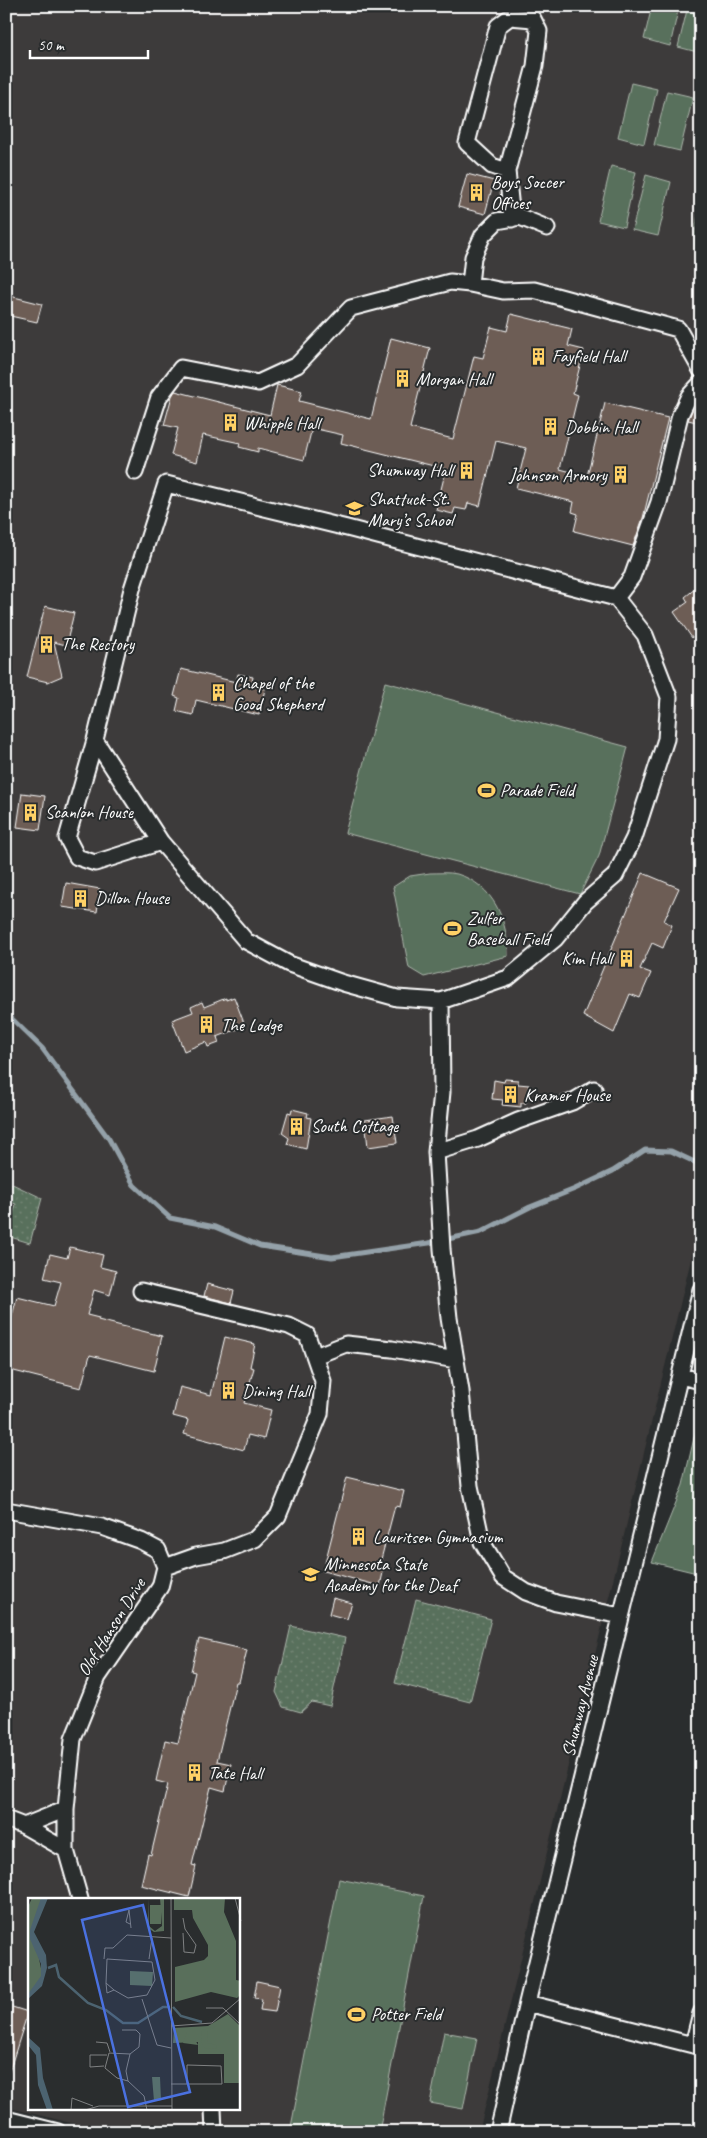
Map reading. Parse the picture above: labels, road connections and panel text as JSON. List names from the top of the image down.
{
  "streets": {
    "street": ["Olof Hanson Drive", "Shumway Avenue"]
  },
  "places": {
    "building": [
      "Boys Soccer Offices",
      "Fayfield Hall",
      "Morgan Hall",
      "Whipple Hall",
      "Dobbin Hall",
      "Shumway Hall",
      "Johnson Armory",
      "The Rectory",
      "Chapel of the Good Shepherd",
      "Scanlon House",
      "Dillon House",
      "Kim Hall",
      "The Lodge",
      "Kramer House",
      "South Cottage",
      "Dining Hall",
      "Lauritsen Gymnasium",
      "Tate Hall"
    ],
    "school or university": ["Shattuck-St. Mary’s School", "Minnesota State Academy for the Deaf"],
    "sports": ["Parade Field", "Zulfer Baseball Field", "Potter Field"]
  },
  "scale_bar": "50 m"
}
